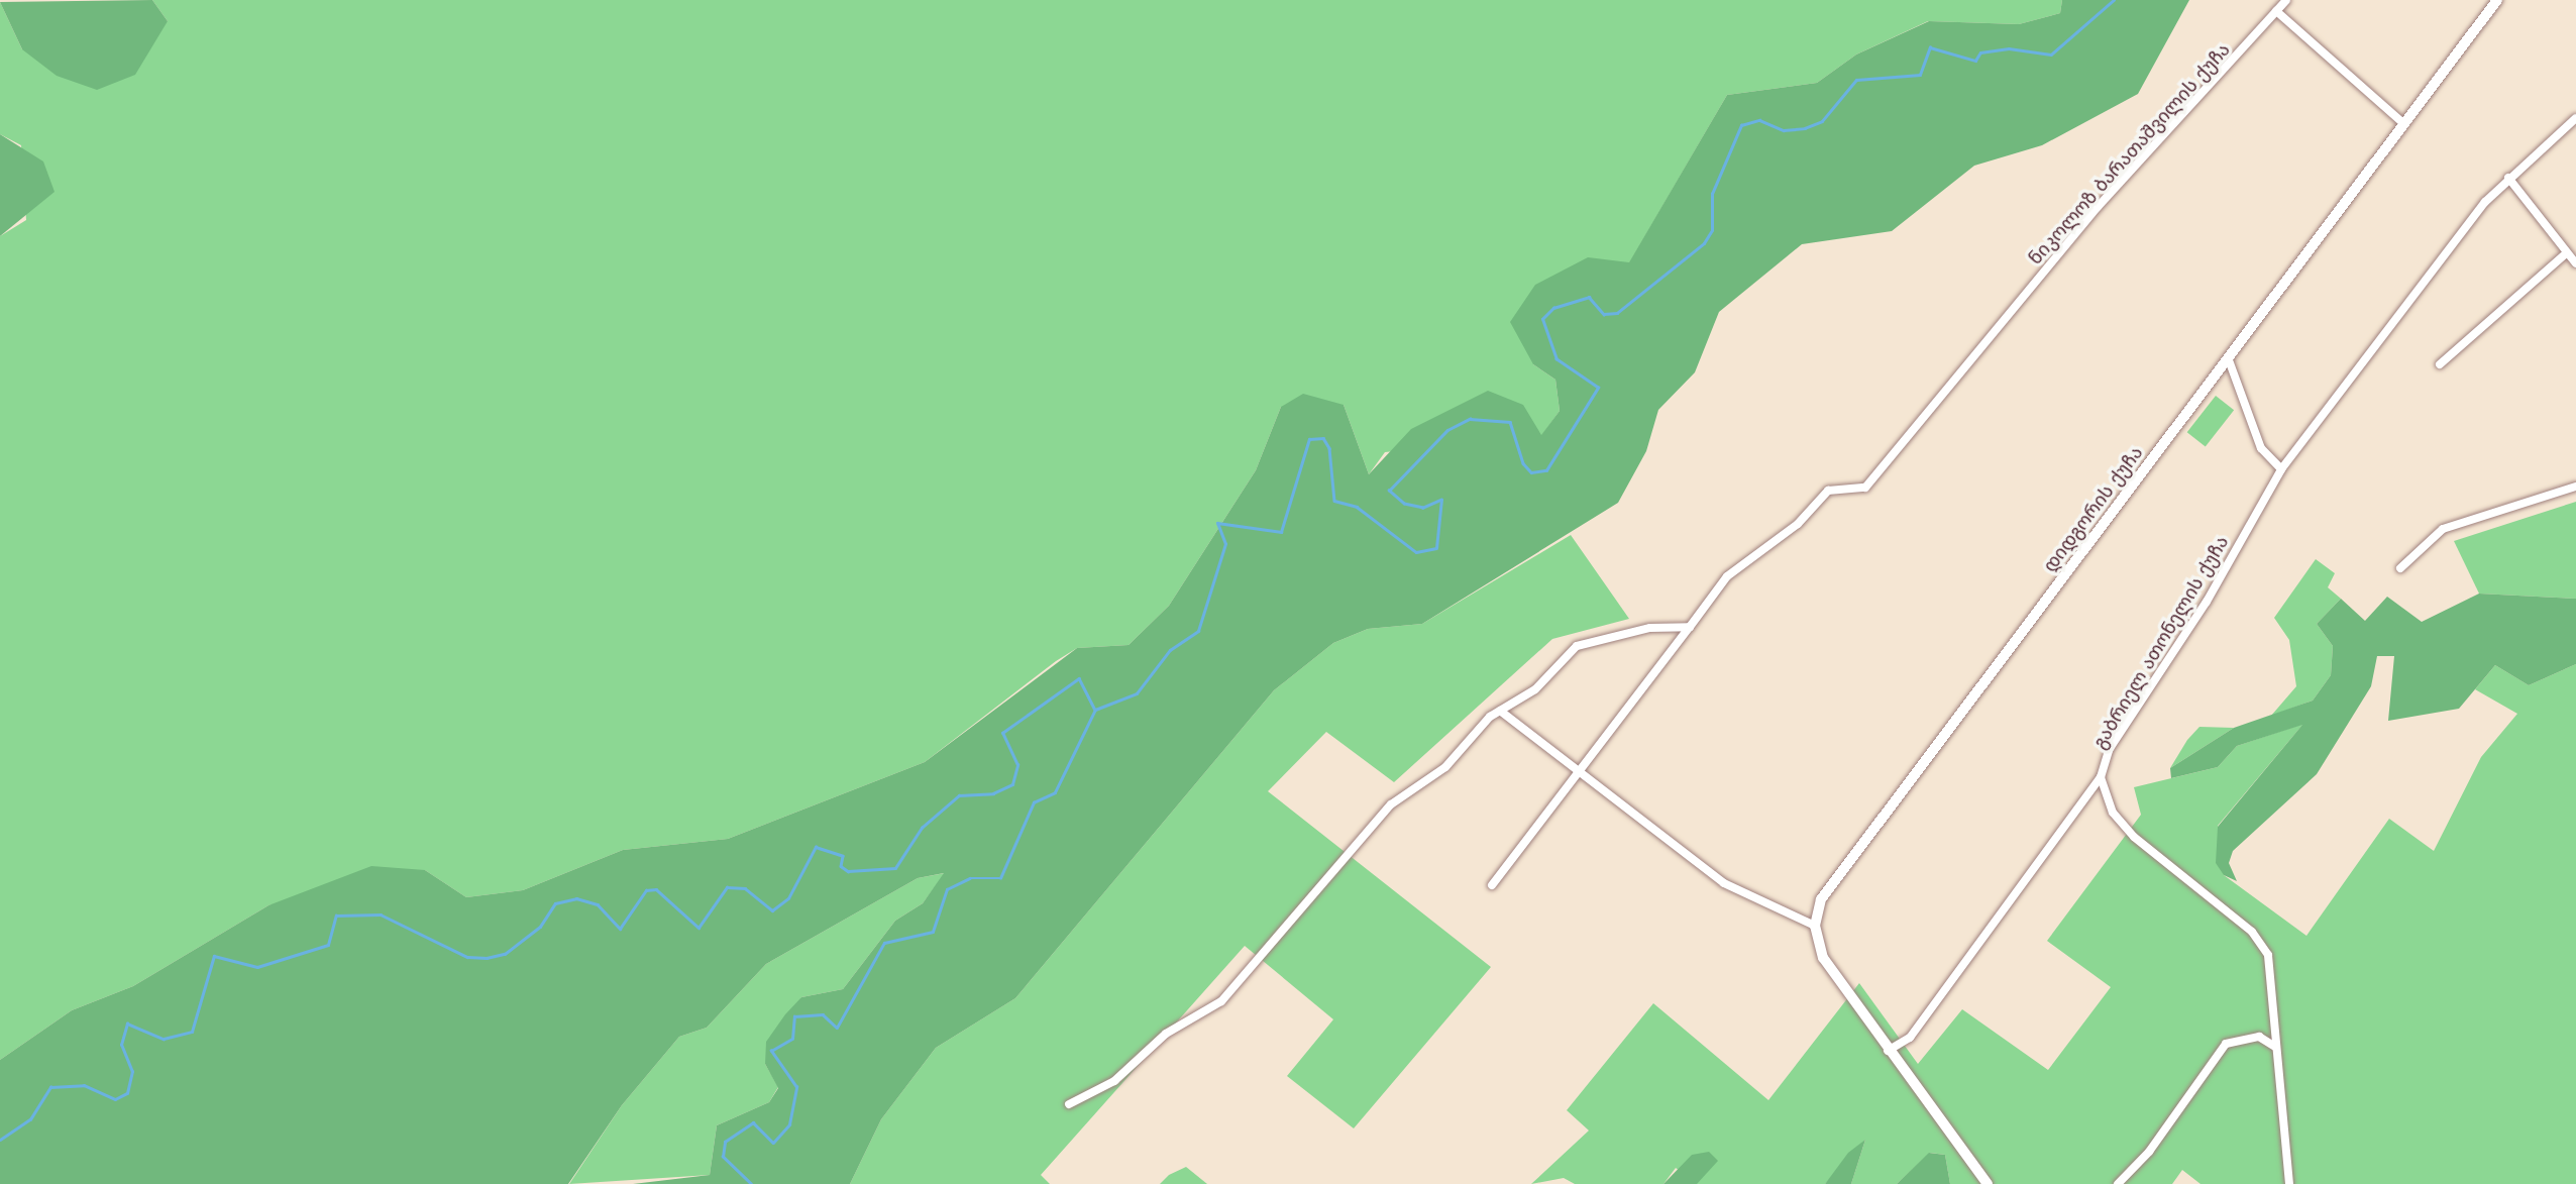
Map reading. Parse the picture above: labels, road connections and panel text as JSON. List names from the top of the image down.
{
  "streets": {
    "street": ["ნიკოლოზ ბარათაშვილის ქუჩა", "დიდგორის ქუჩა", "გაბრიელ ათონელის ქუჩა"]
  }
}
